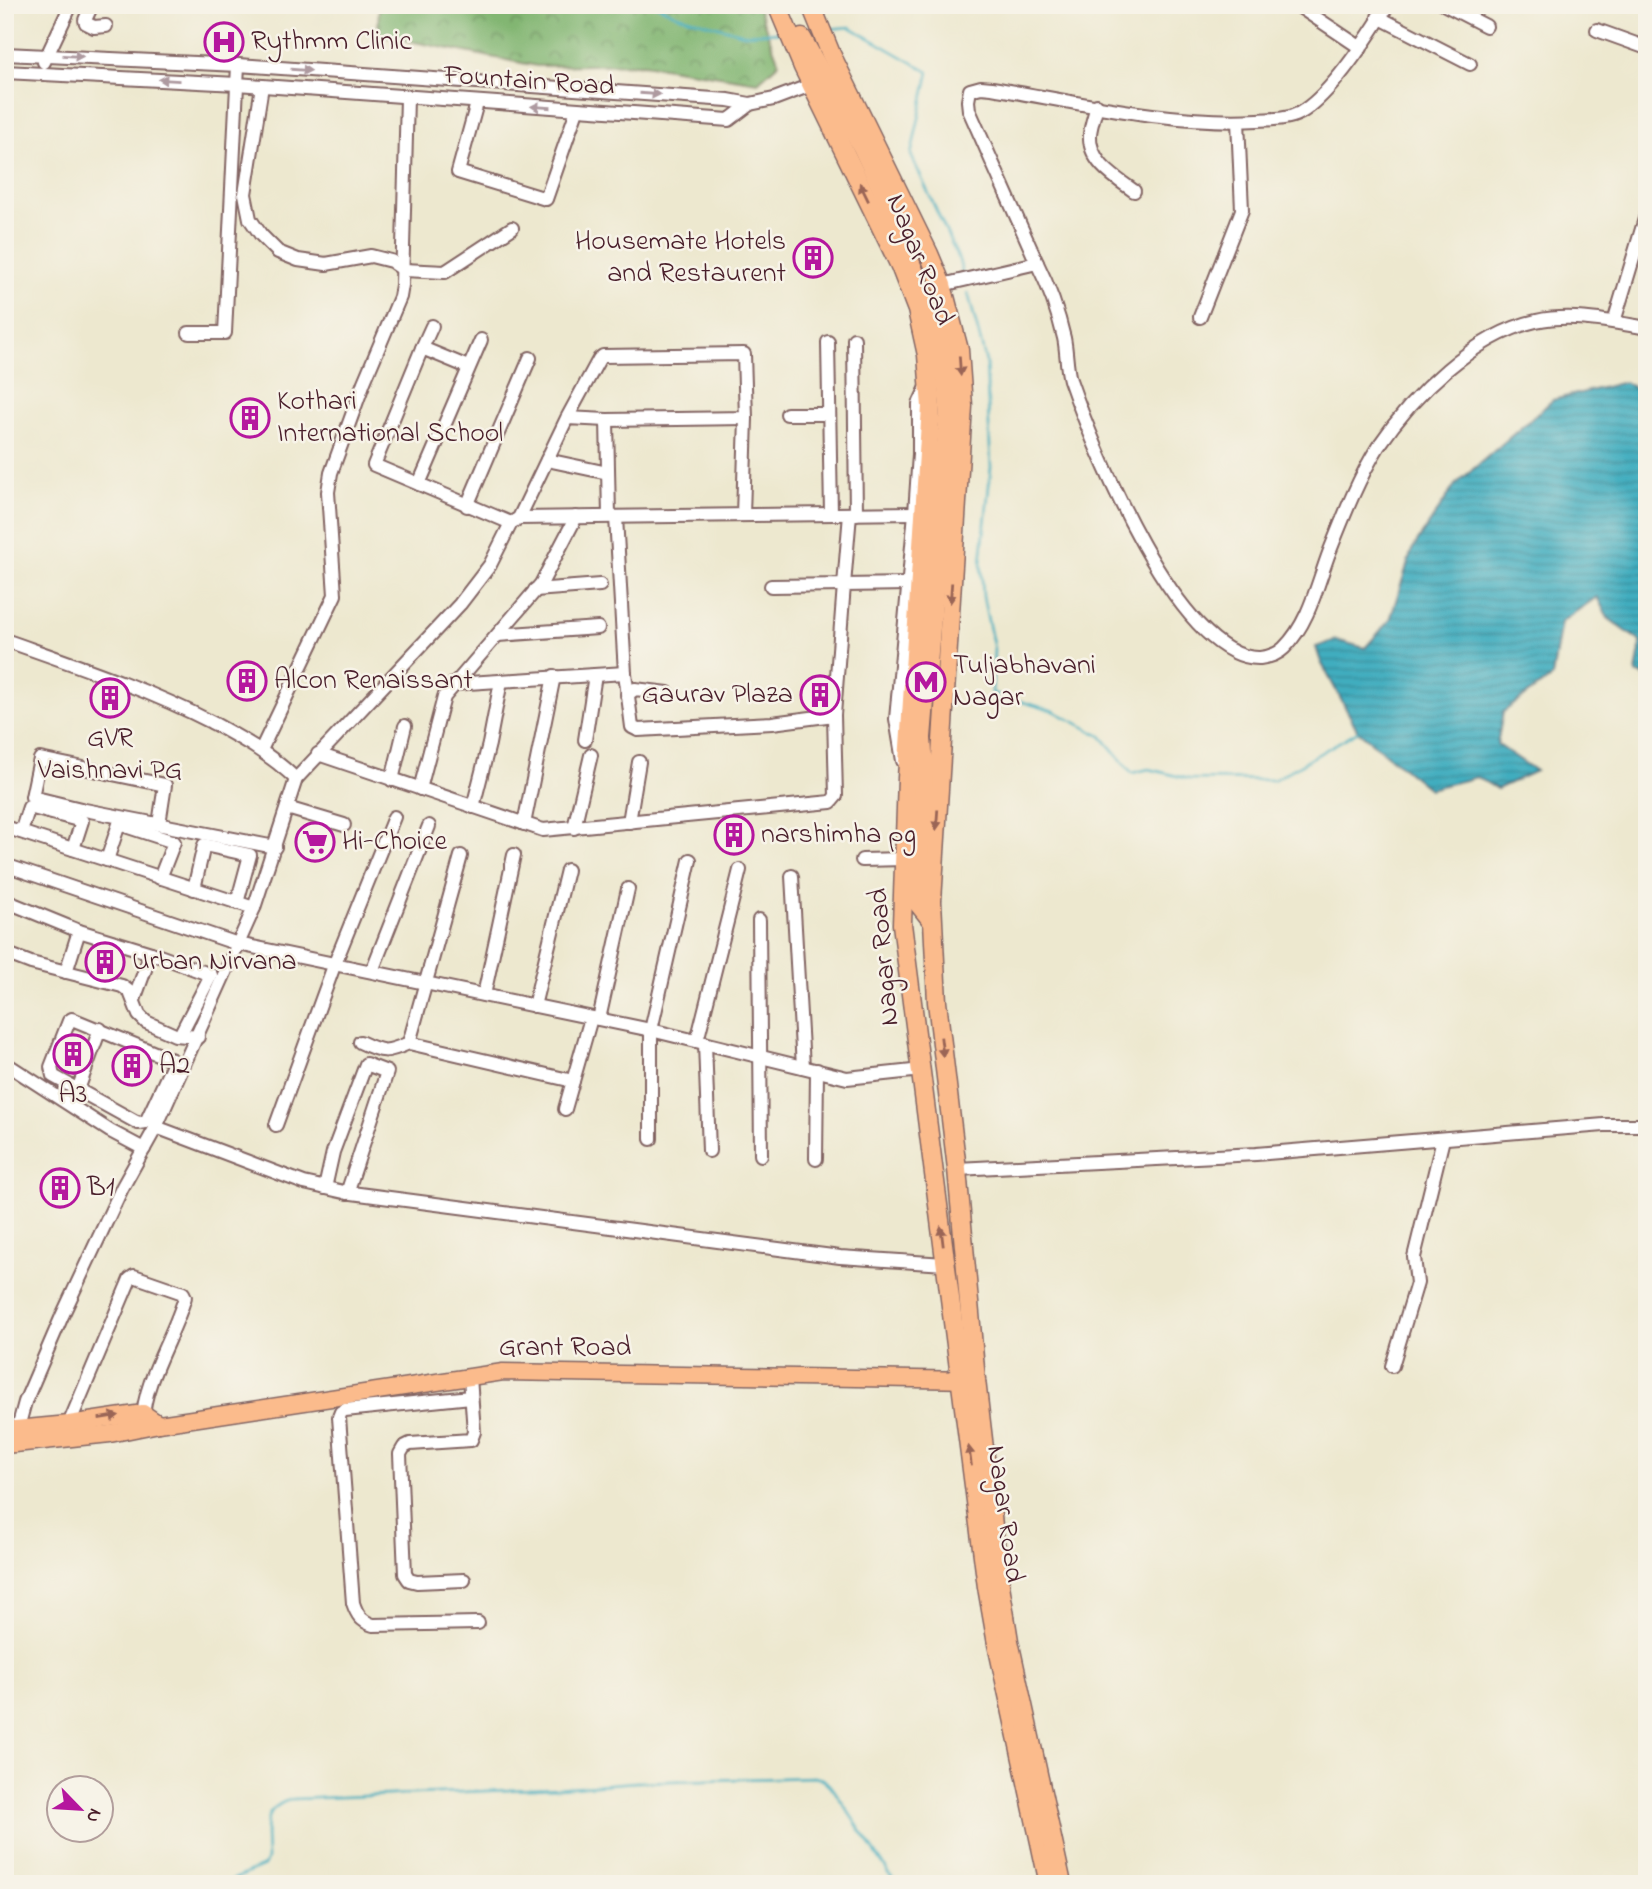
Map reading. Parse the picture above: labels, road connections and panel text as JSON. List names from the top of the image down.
{
  "streets": {
    "highway": ["Nagar Road"],
    "main road": ["Grant Road"],
    "street": ["Fountain Road"]
  },
  "crossings": [
    ["Fountain Road", "Nagar Road"],
    ["Nagar Road", "Grant Road"]
  ],
  "places": {
    "hospital": ["Rythmm Clinic"],
    "building": [
      "Housemate Hotels and Restaurent",
      "Kothari International School",
      "Alcon Renaissant",
      "Gaurav Plaza",
      "GVR Vaishnavi PG",
      "narshimha pg",
      "Urban Nirvana",
      "A3",
      "A2",
      "B1"
    ],
    "metro station": ["Tuljabhavani Nagar"],
    "supermarket": ["Hi-Choice"]
  },
  "north": "bottom right"
}
